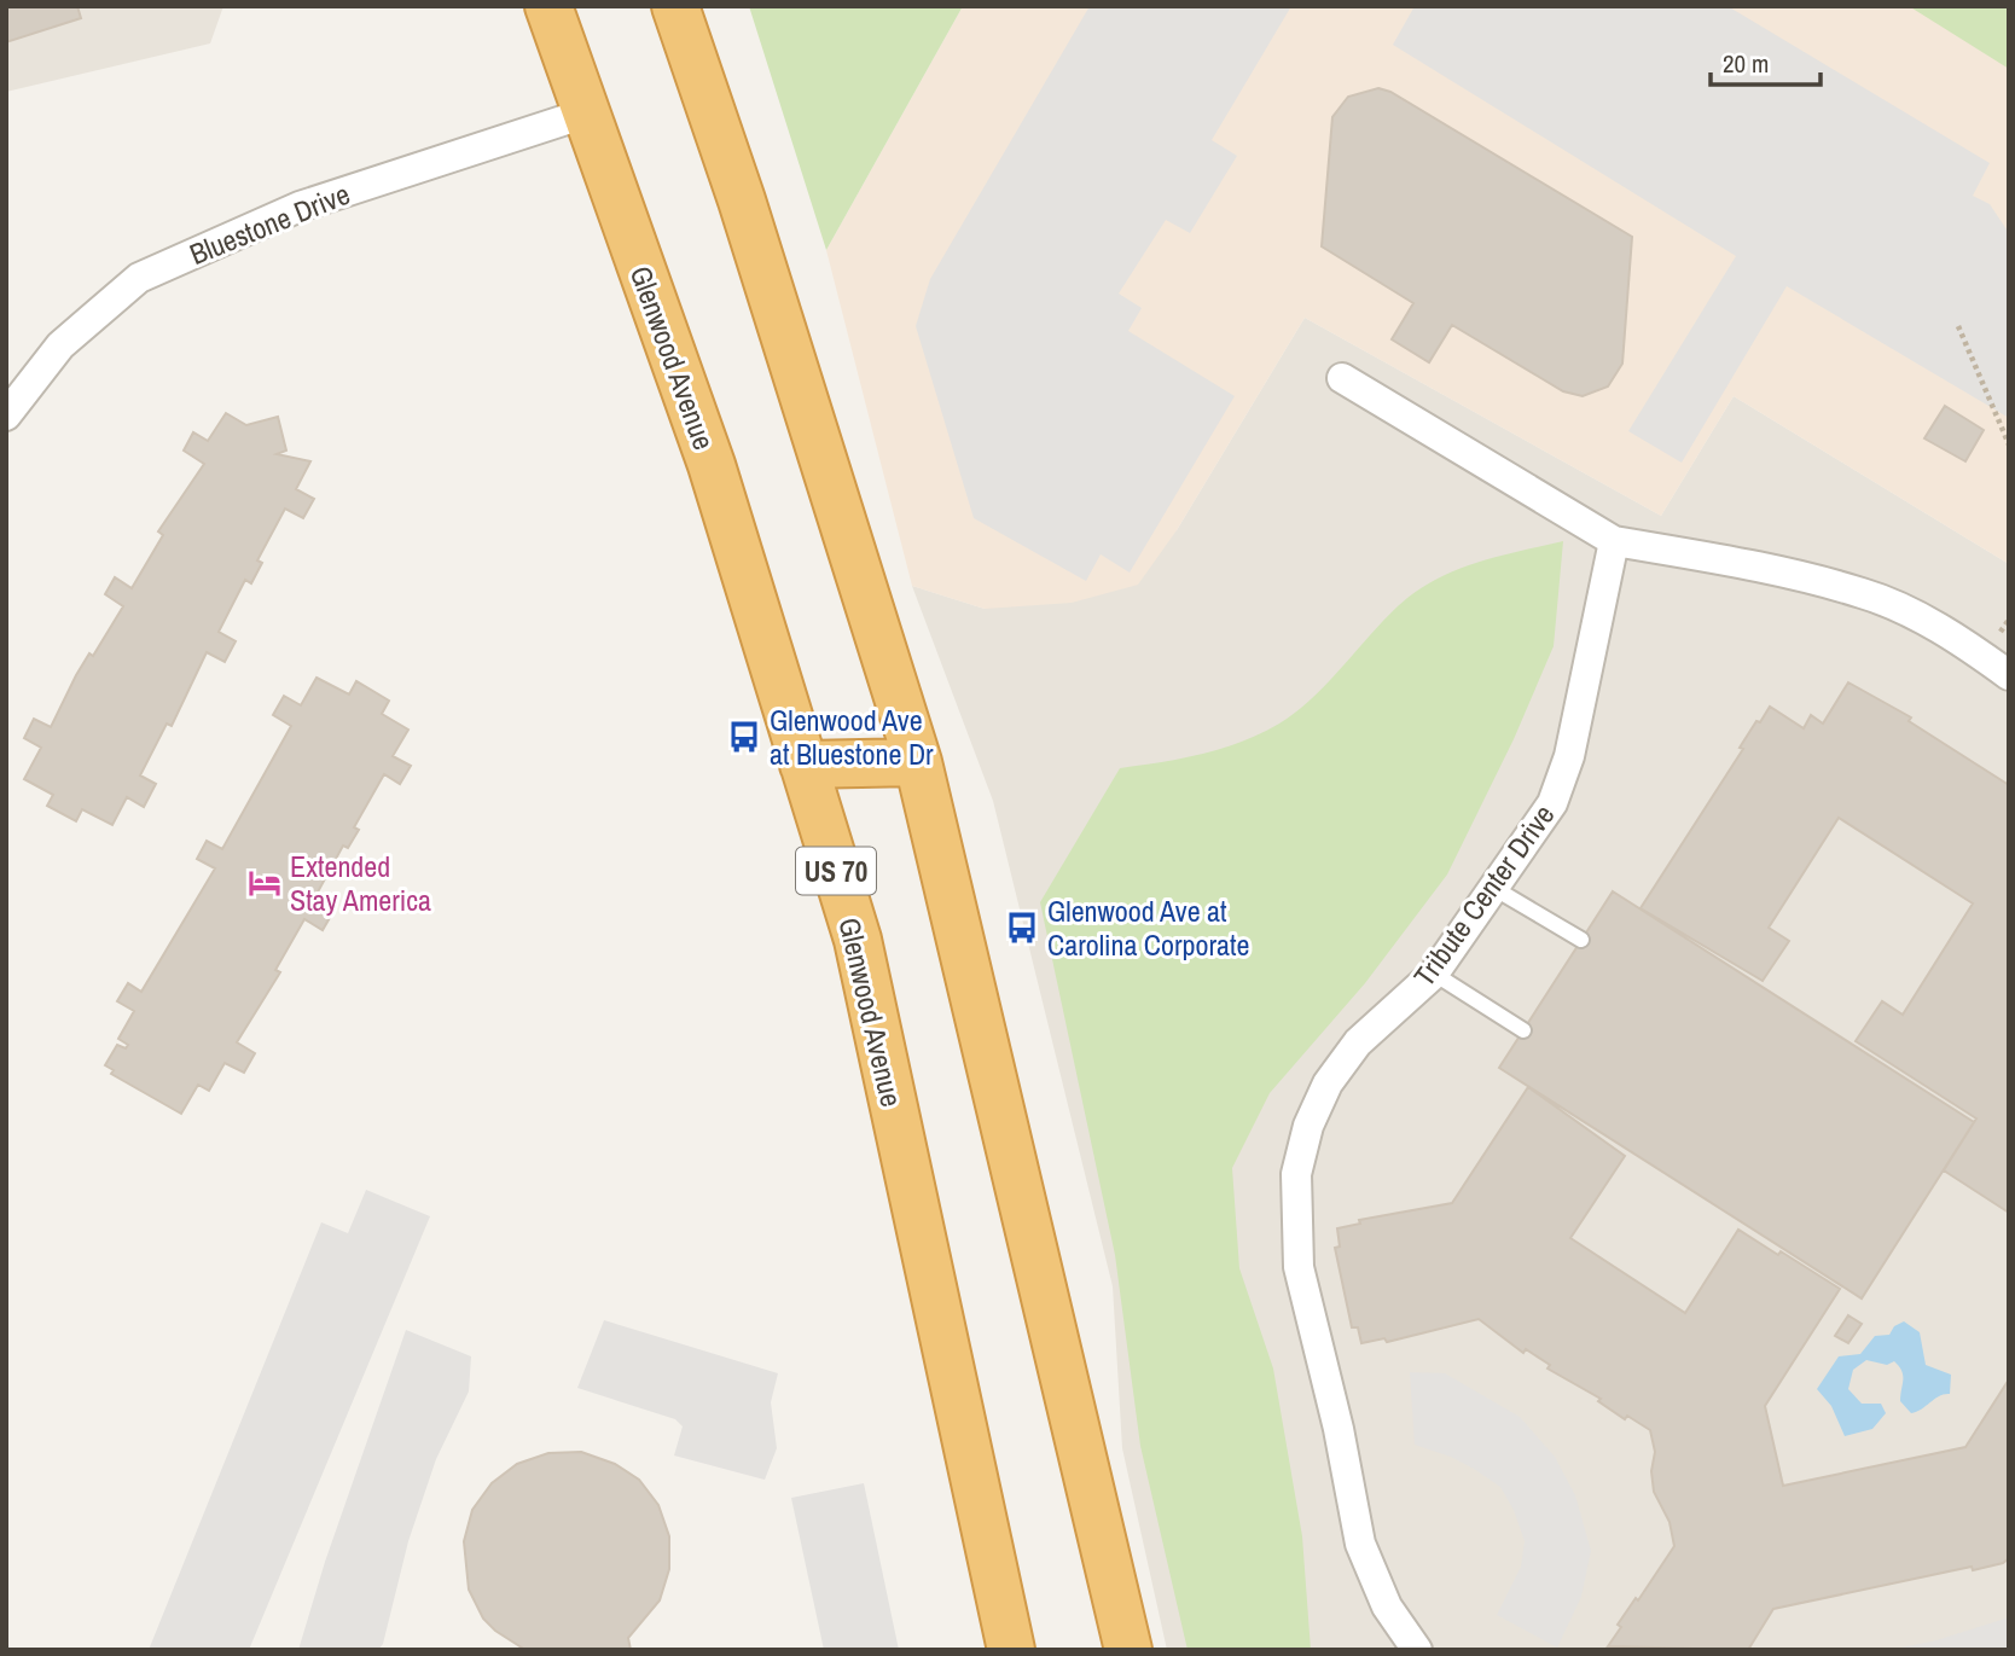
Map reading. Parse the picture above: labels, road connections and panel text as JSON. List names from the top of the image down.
{
  "streets": {
    "highway": ["Glenwood Avenue", "US 70"],
    "street": ["Bluestone Drive", "Tribute Center Drive"]
  },
  "crossings": [
    ["Bluestone Drive", "Glenwood Avenue"]
  ],
  "places": {
    "bus stop": ["Glenwood Ave at Bluestone Dr", "Glenwood Ave at Carolina Corporate"],
    "hotel": ["Extended Stay America"]
  },
  "scale_bar": "20 m"
}
